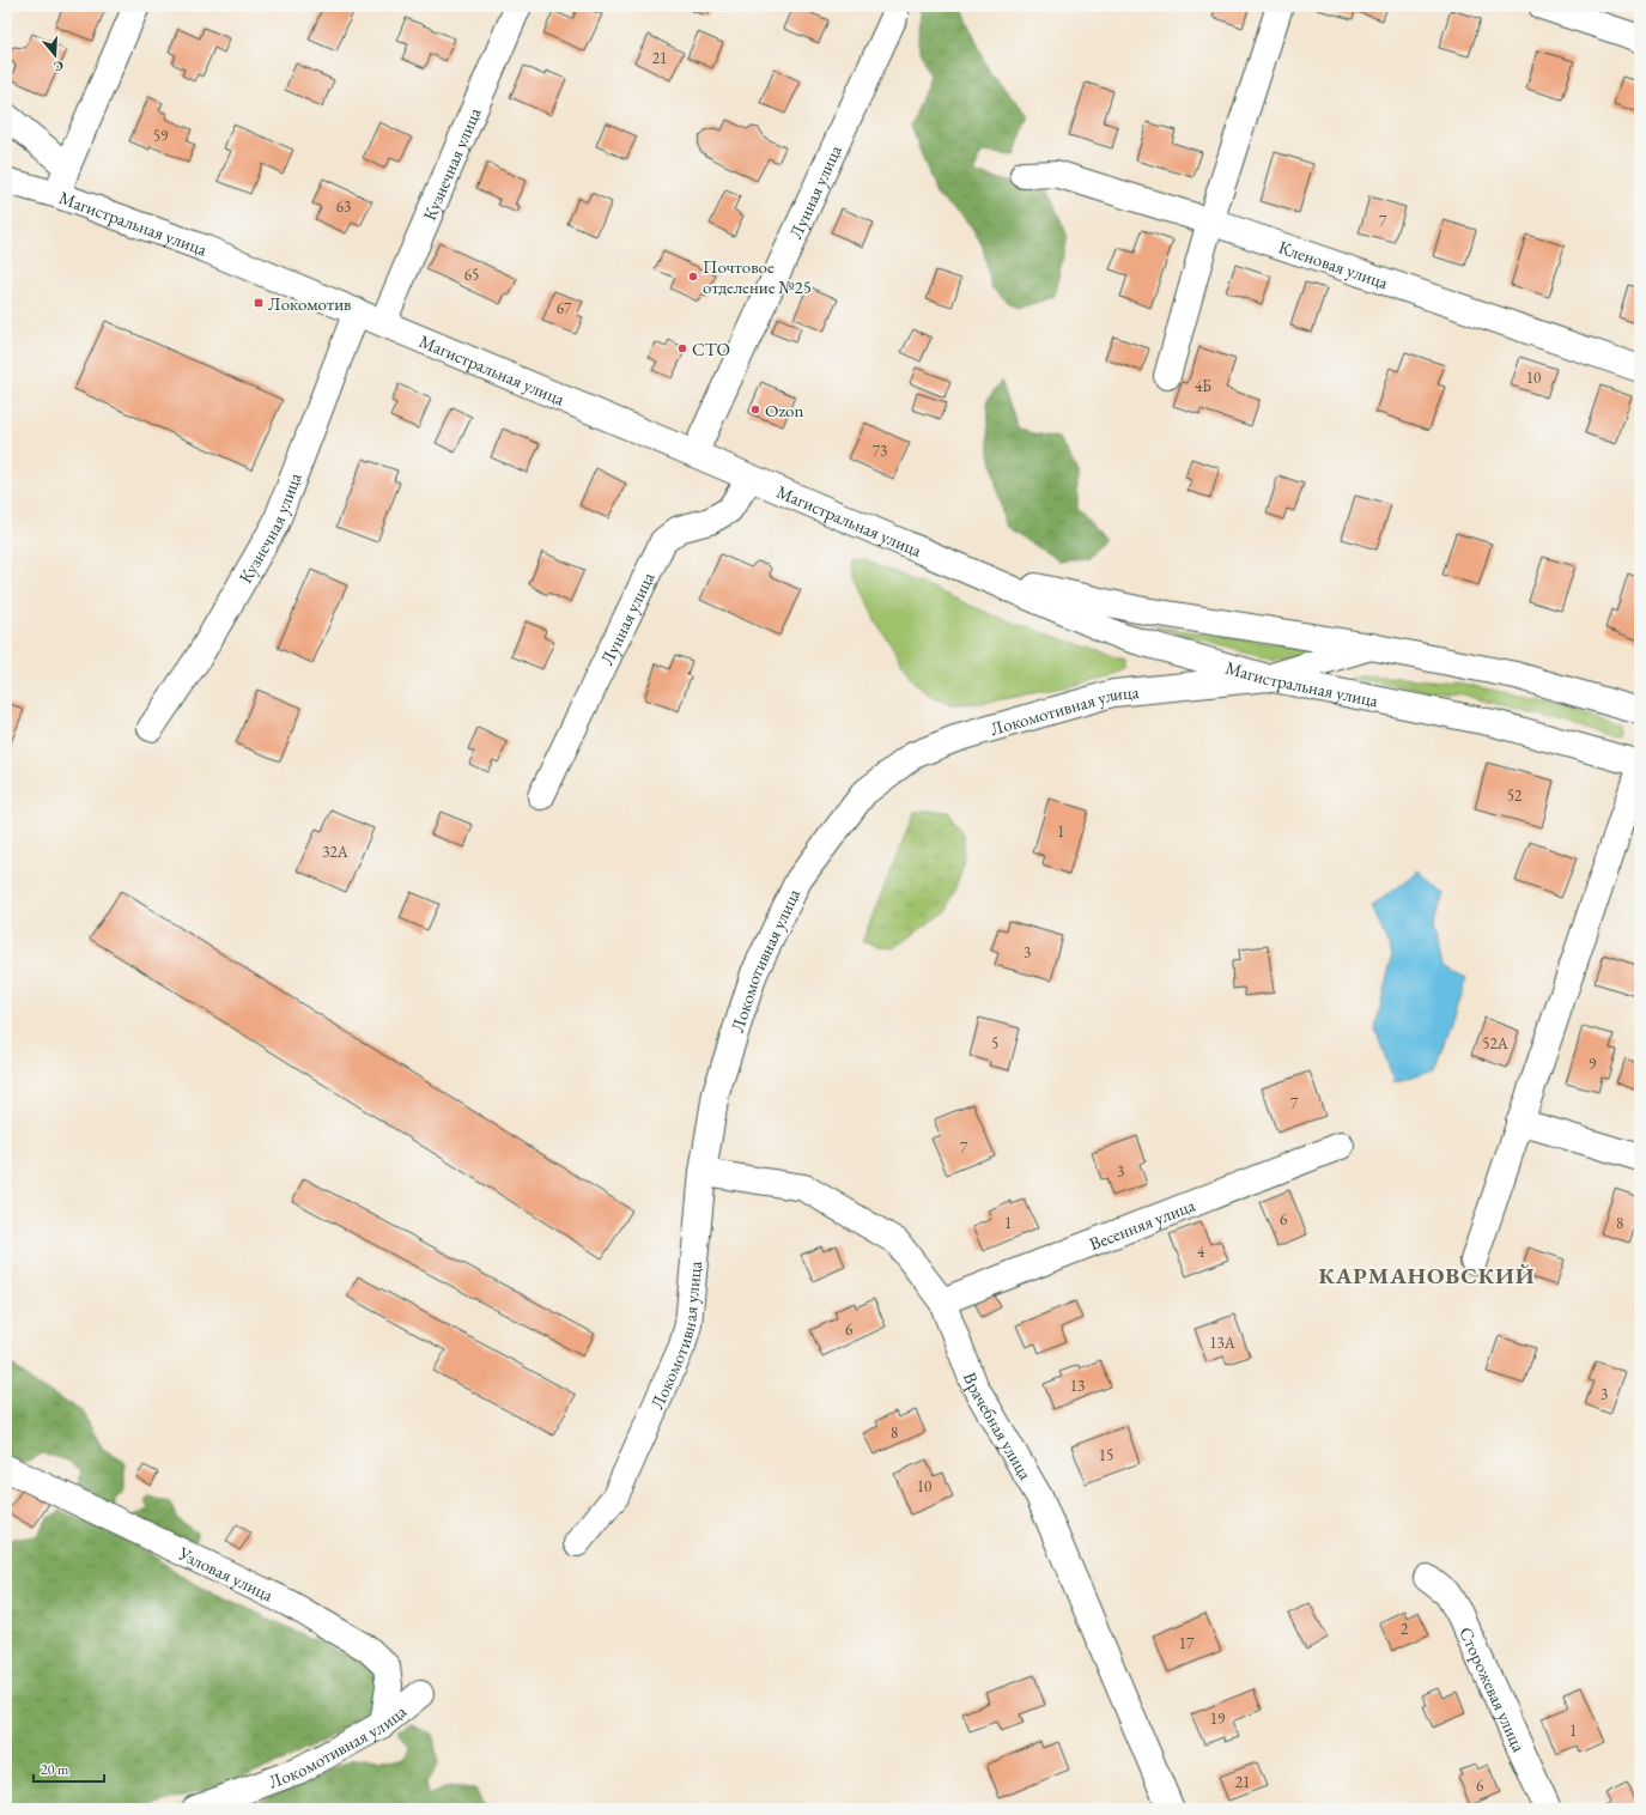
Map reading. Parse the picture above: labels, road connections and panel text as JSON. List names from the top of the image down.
{
  "streets": {
    "street": [
      "Кузнечная улица",
      "Лунная улица",
      "Магистральная улица",
      "Кленовая улица",
      "Локомотивная улица",
      "Весенняя улица",
      "Врачебная улица",
      "Узловая улица",
      "Сторожевая улица"
    ]
  },
  "crossings": [
    ["Кузнечная улица", "Магистральная улица"],
    ["Лунная улица", "Магистральная улица"],
    ["Магистральная улица", "Локомотивная улица"],
    ["Локомотивная улица", "Врачебная улица"],
    ["Локомотивная улица", "Узловая улица"],
    ["Весенняя улица", "Врачебная улица"]
  ],
  "districts": ["КАРМАНОВСКИЙ"],
  "places": {
    "other": ["Почтовое отделение №25", "СТО", "Ozon"],
    "transit": ["Локомотив"]
  },
  "house_numbers": [
    "21",
    "59",
    "63",
    "7",
    "65",
    "67",
    "10",
    "4Б",
    "73",
    "52",
    "1",
    "32А",
    "3",
    "5",
    "52А",
    "9",
    "7",
    "7",
    "3",
    "6",
    "1",
    "8",
    "4",
    "6",
    "13А",
    "13",
    "3",
    "8",
    "15",
    "10",
    "2",
    "17",
    "19",
    "1",
    "21",
    "6"
  ],
  "scale_bar": "20 m",
  "north": "bottom"
}
